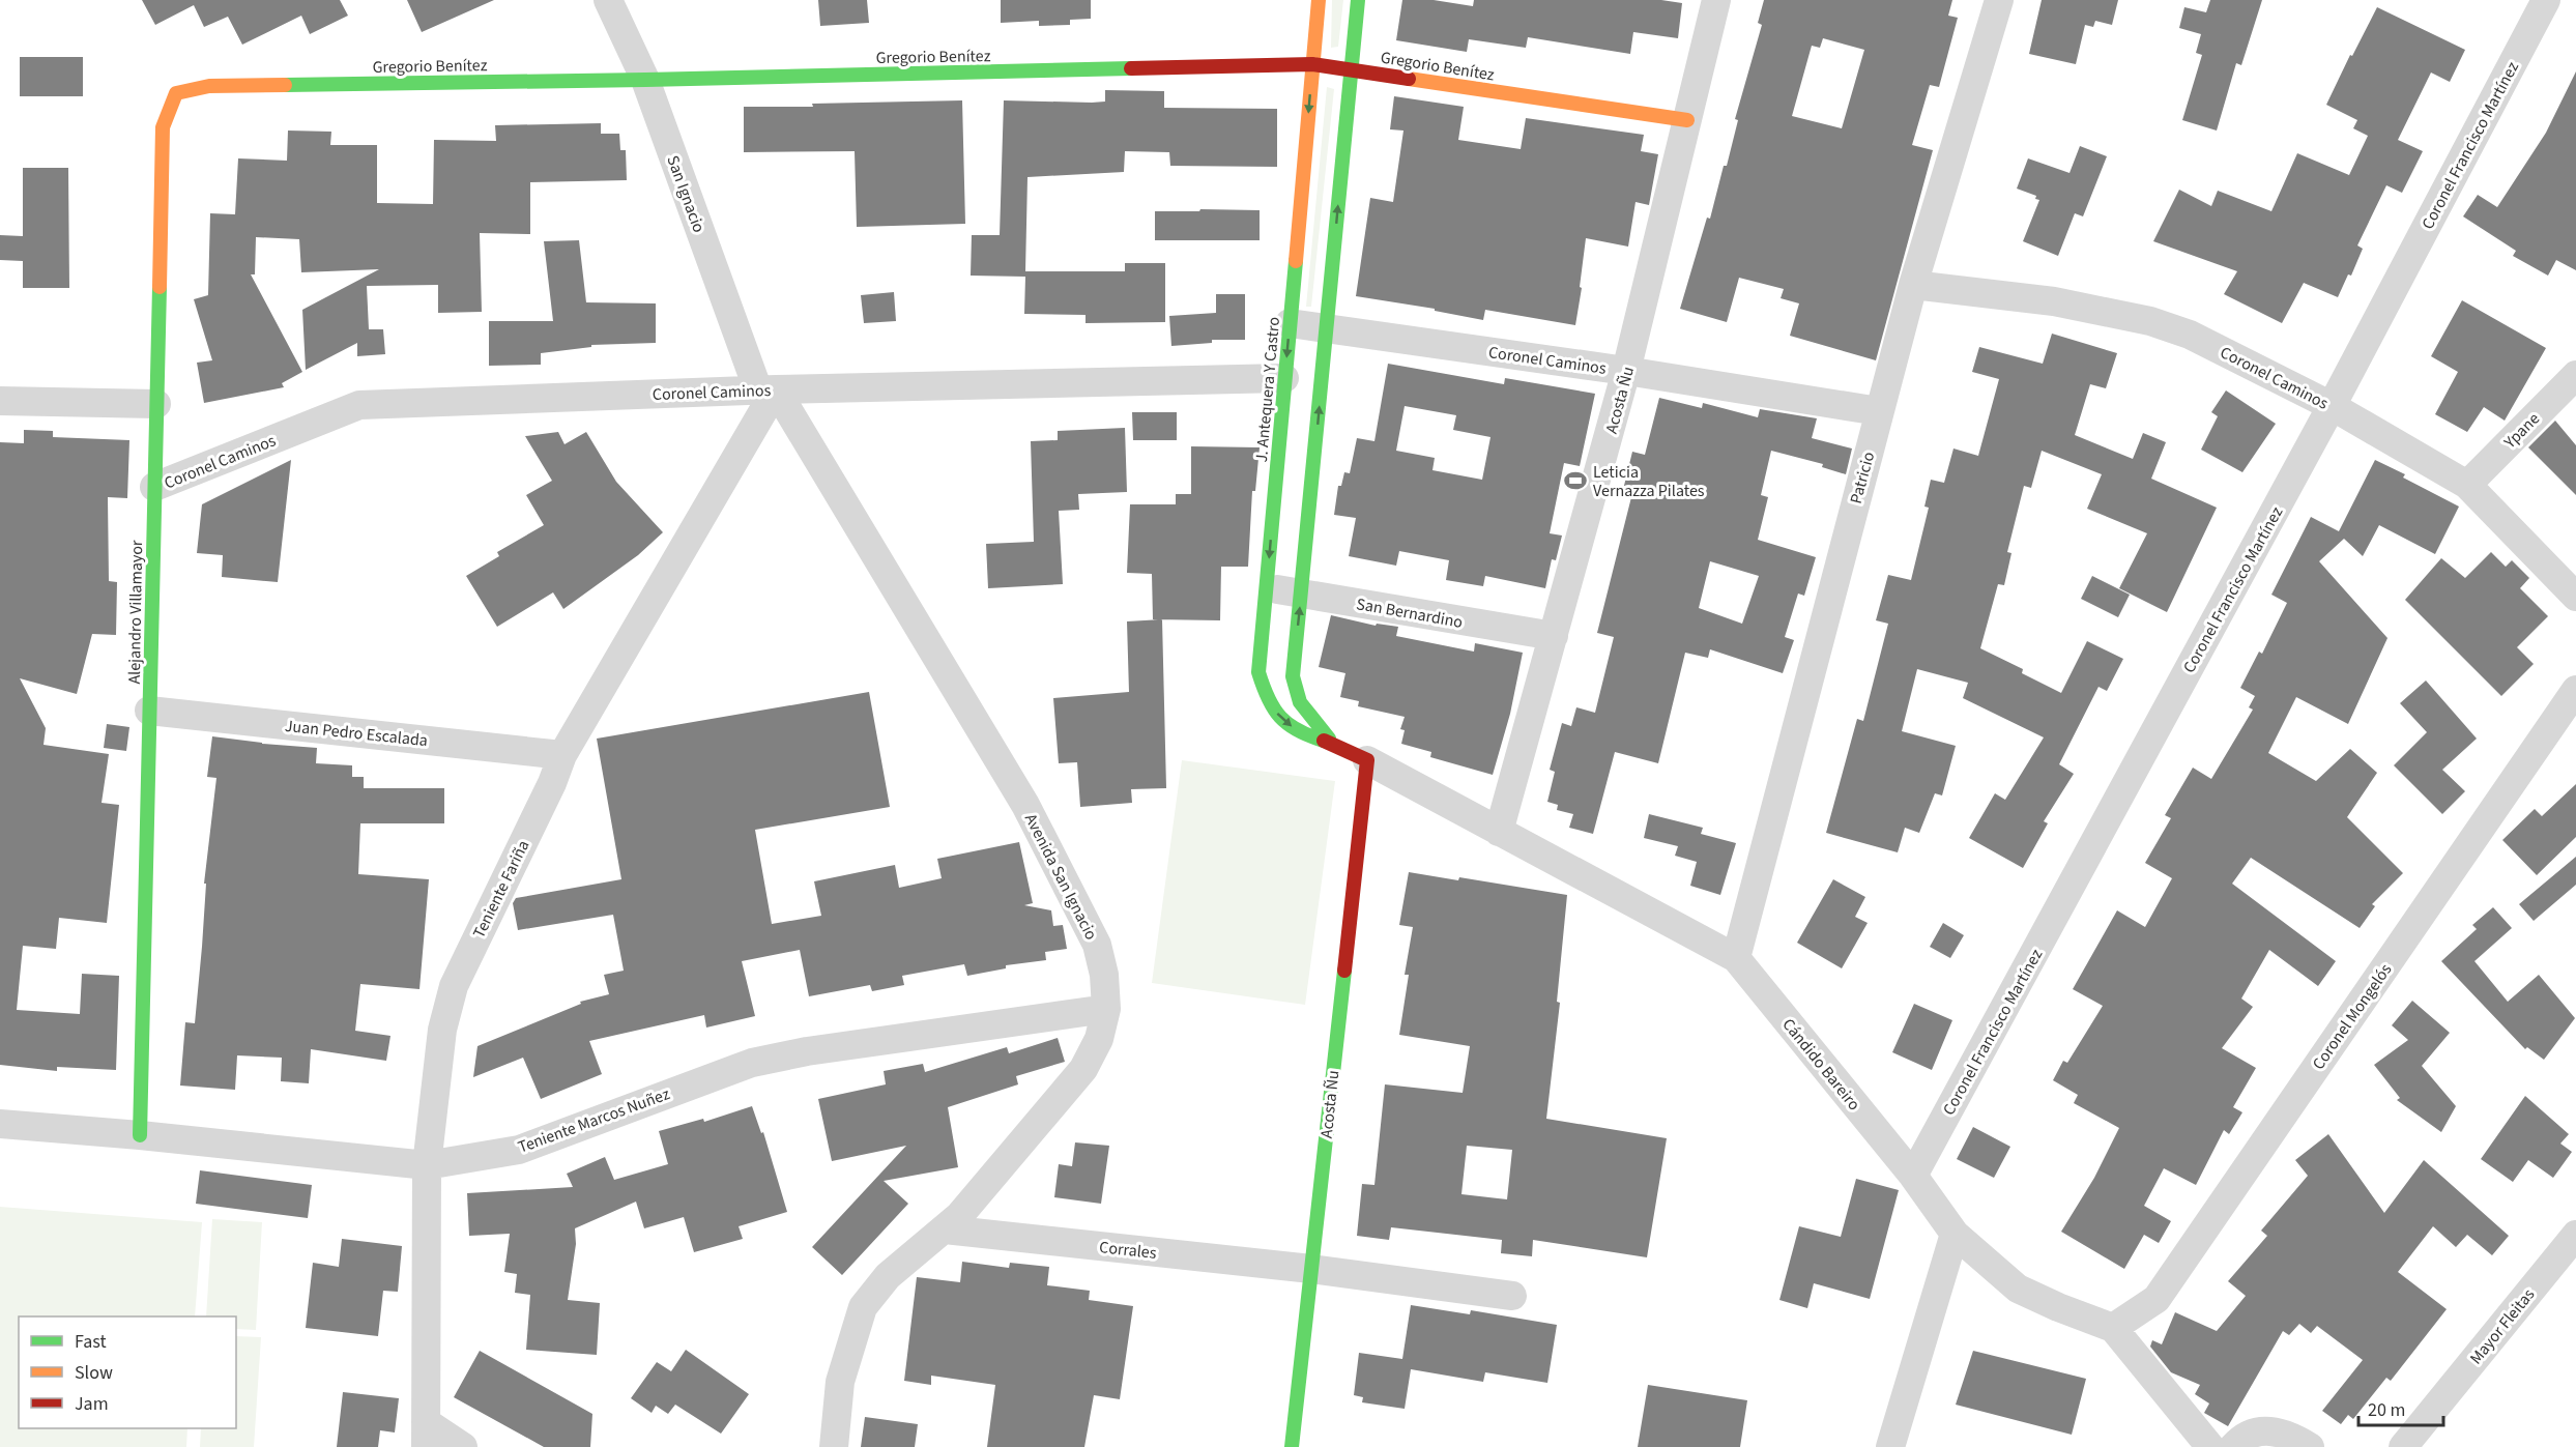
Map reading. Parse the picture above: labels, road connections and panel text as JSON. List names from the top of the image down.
{
  "streets": {
    "street": [
      "Gregorio Benítez",
      "Coronel Francisco Martínez",
      "San Ignacio",
      "Coronel Caminos",
      "J. Antequera Y Castro",
      "Acosta Ñu",
      "Ypane",
      "Patricio",
      "Alejandro Villamayor",
      "San Bernardino",
      "Juan Pedro Escalada",
      "Avenida San Ignacio",
      "Teniente Fariña",
      "Coronel Mongelós",
      "Cándido Bareiro",
      "Teniente Marcos Nuñez",
      "Corrales",
      "Mayor Fleitas"
    ]
  },
  "crossings": [
    ["Gregorio Benítez", "San Ignacio"],
    ["Gregorio Benítez", "J. Antequera Y Castro"],
    ["Gregorio Benítez", "Acosta Ñu"],
    ["Gregorio Benítez", "Alejandro Villamayor"],
    ["Coronel Francisco Martínez", "Coronel Caminos"],
    ["Coronel Francisco Martínez", "Cándido Bareiro"],
    ["San Ignacio", "Coronel Caminos"],
    ["San Ignacio", "Avenida San Ignacio"],
    ["San Ignacio", "Teniente Fariña"],
    ["Coronel Caminos", "J. Antequera Y Castro"],
    ["Coronel Caminos", "Acosta Ñu"],
    ["Coronel Caminos", "Ypane"],
    ["Coronel Caminos", "Patricio"],
    ["Coronel Caminos", "Alejandro Villamayor"],
    ["Coronel Caminos", "Avenida San Ignacio"],
    ["Coronel Caminos", "Teniente Fariña"],
    ["J. Antequera Y Castro", "Acosta Ñu"],
    ["J. Antequera Y Castro", "San Bernardino"],
    ["J. Antequera Y Castro", "Cándido Bareiro"],
    ["Acosta Ñu", "San Bernardino"],
    ["Acosta Ñu", "Cándido Bareiro"],
    ["Acosta Ñu", "Corrales"],
    ["Patricio", "Cándido Bareiro"],
    ["Alejandro Villamayor", "Juan Pedro Escalada"],
    ["Alejandro Villamayor", "Teniente Marcos Nuñez"],
    ["Juan Pedro Escalada", "Teniente Fariña"],
    ["Avenida San Ignacio", "Teniente Fariña"],
    ["Avenida San Ignacio", "Teniente Marcos Nuñez"],
    ["Avenida San Ignacio", "Corrales"],
    ["Teniente Fariña", "Teniente Marcos Nuñez"],
    ["Coronel Mongelós", "Cándido Bareiro"]
  ],
  "places": {
    "sports": ["Leticia Vernazza Pilates"]
  },
  "legend": ["Fast", "Slow", "Jam"],
  "scale_bar": "20 m"
}
